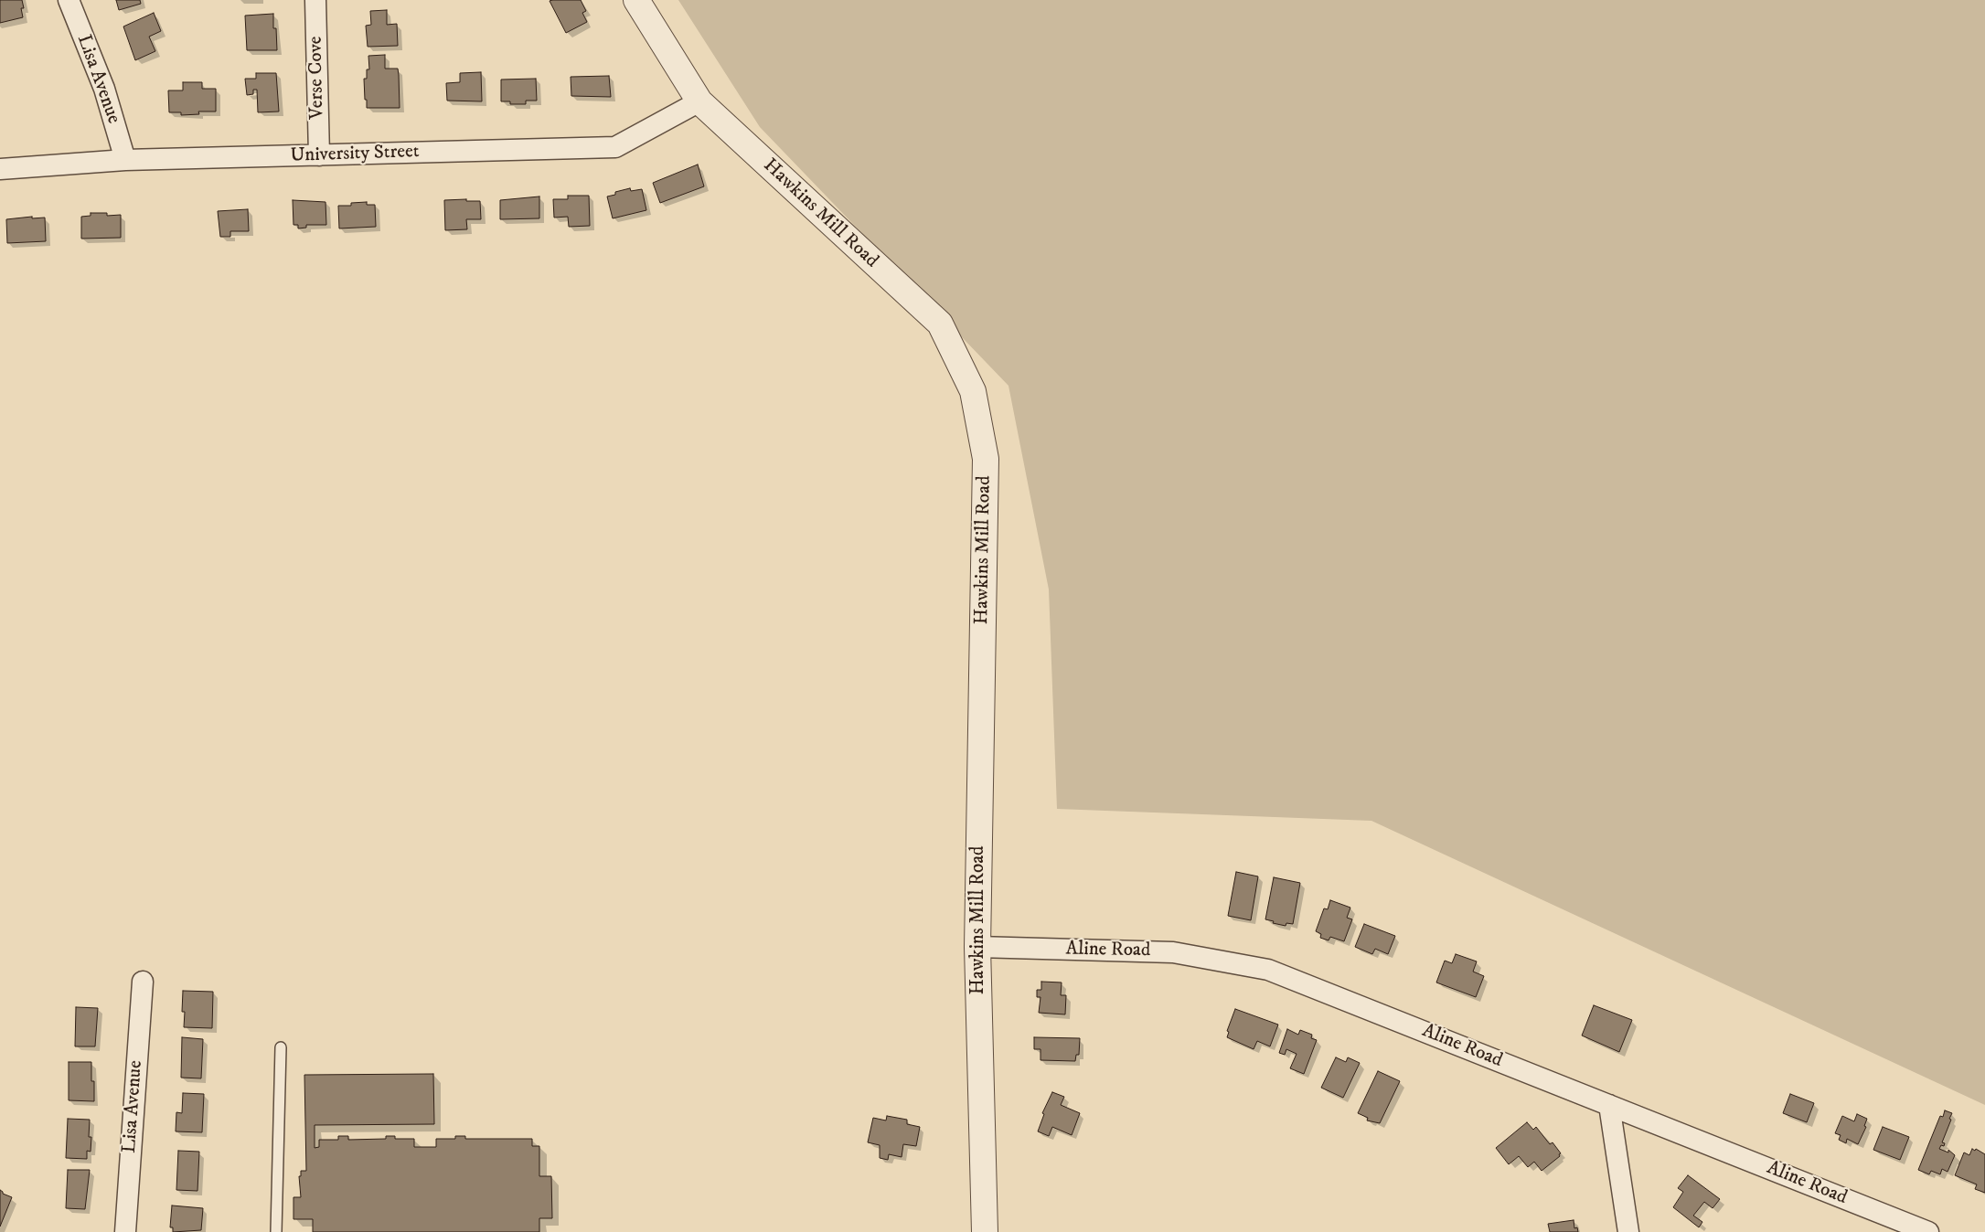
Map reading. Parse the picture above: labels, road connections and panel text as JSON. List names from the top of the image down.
{
  "streets": {
    "street": [
      "Verse Cove",
      "Lisa Avenue",
      "University Street",
      "Hawkins Mill Road",
      "Aline Road"
    ]
  },
  "crossings": [
    ["Verse Cove", "University Street"],
    ["Lisa Avenue", "University Street"],
    ["University Street", "Hawkins Mill Road"],
    ["Hawkins Mill Road", "Aline Road"]
  ]
}
